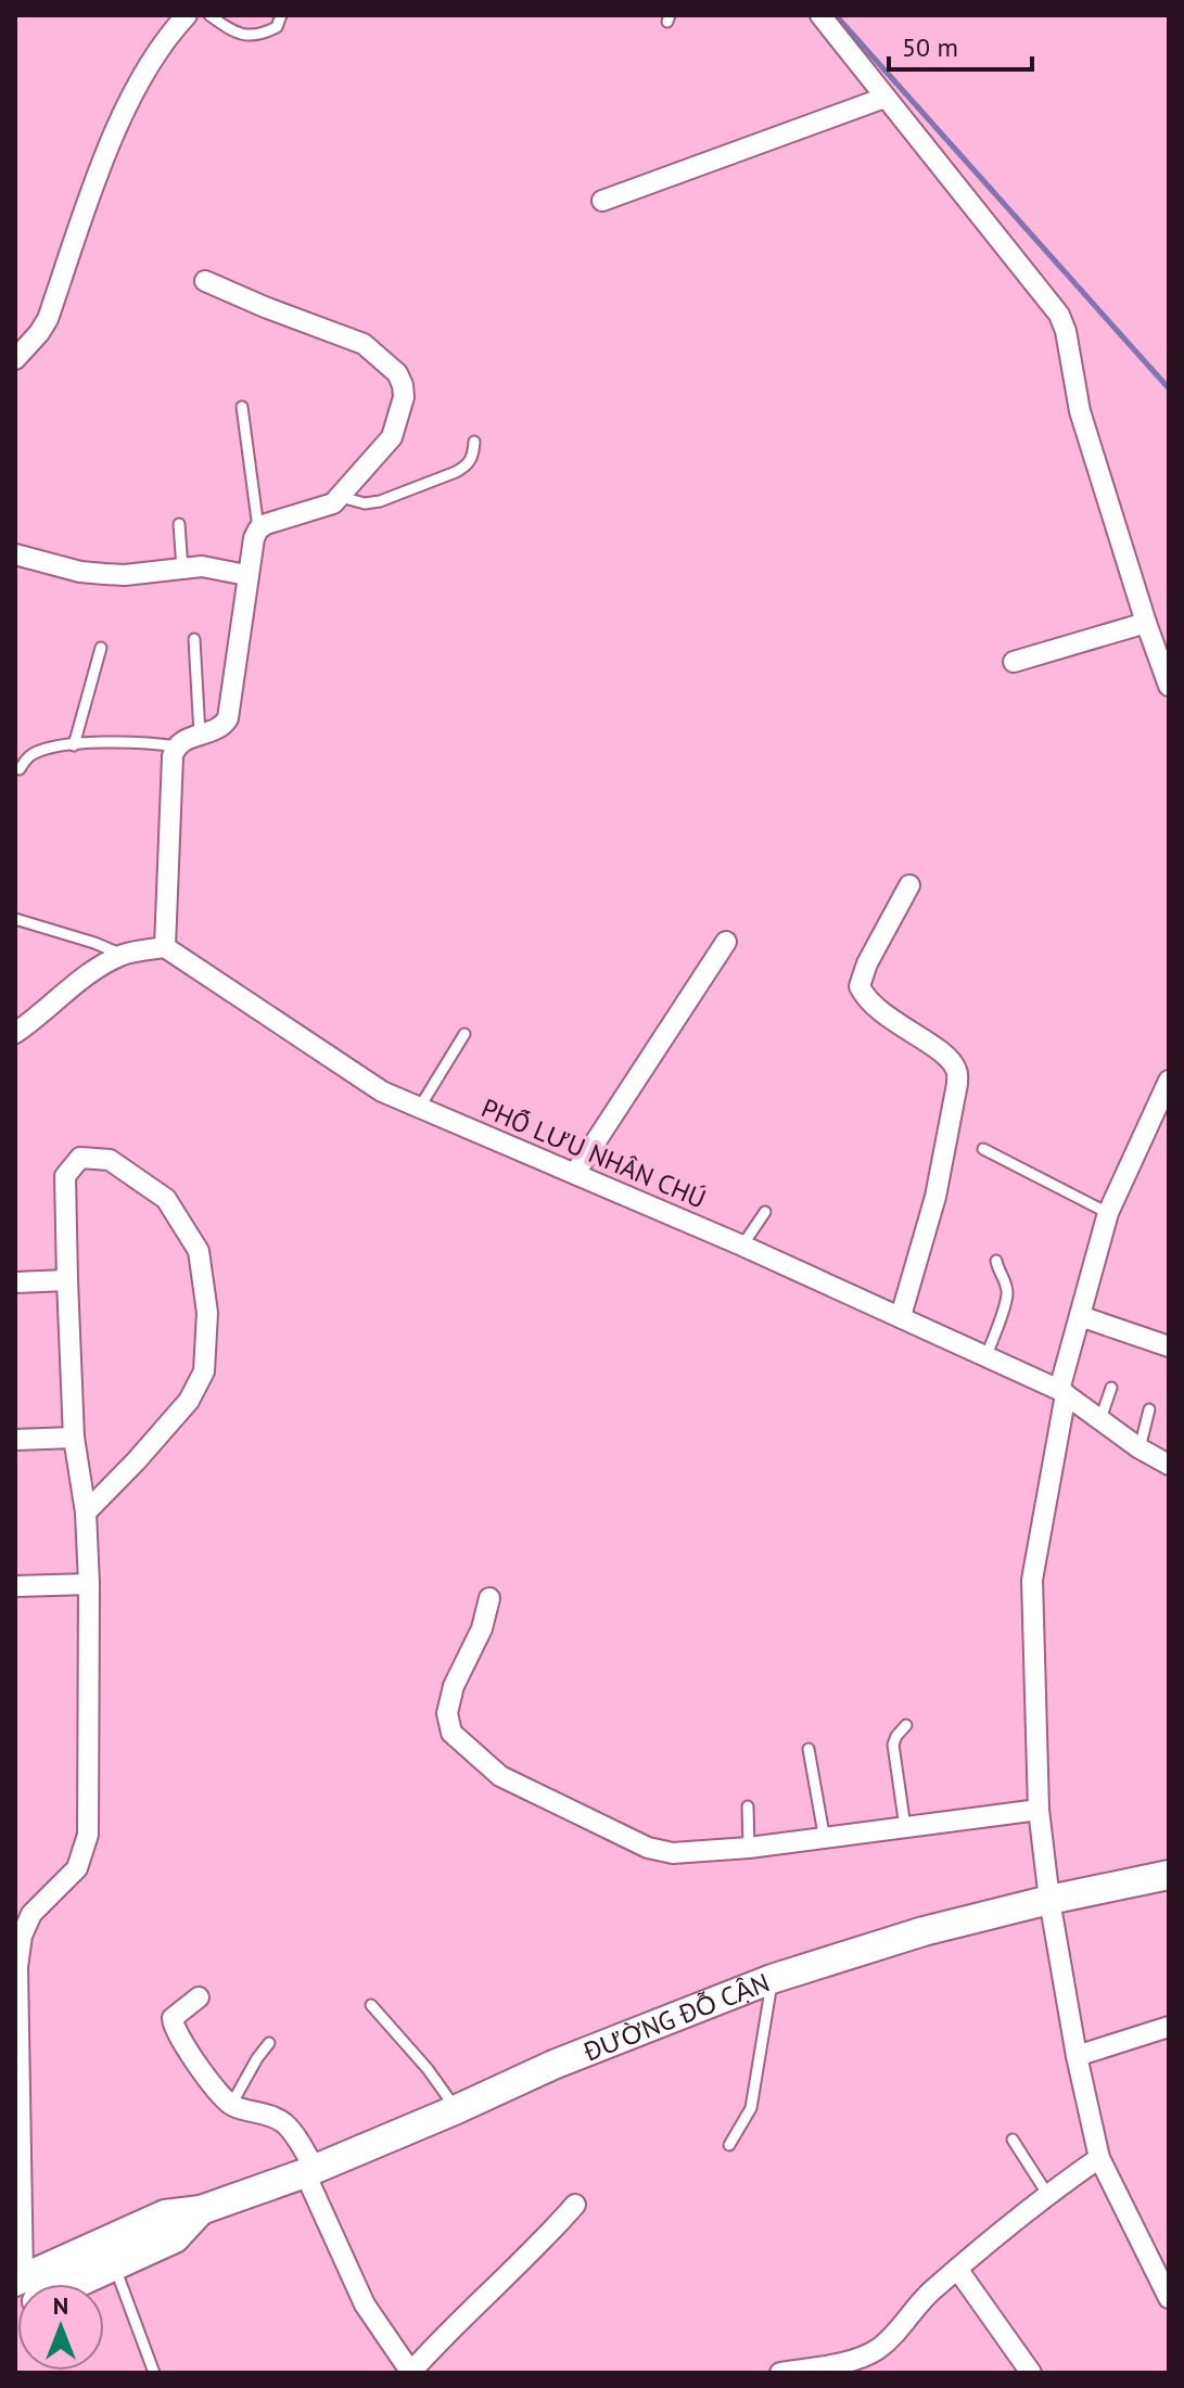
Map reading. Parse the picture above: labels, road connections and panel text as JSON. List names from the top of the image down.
{
  "streets": {
    "main road": ["ĐƯỜNG ĐỖ CẬN"],
    "street": ["PHỐ LƯU NHÂN CHÚ"]
  },
  "scale_bar": "50 m",
  "north": "top"
}
